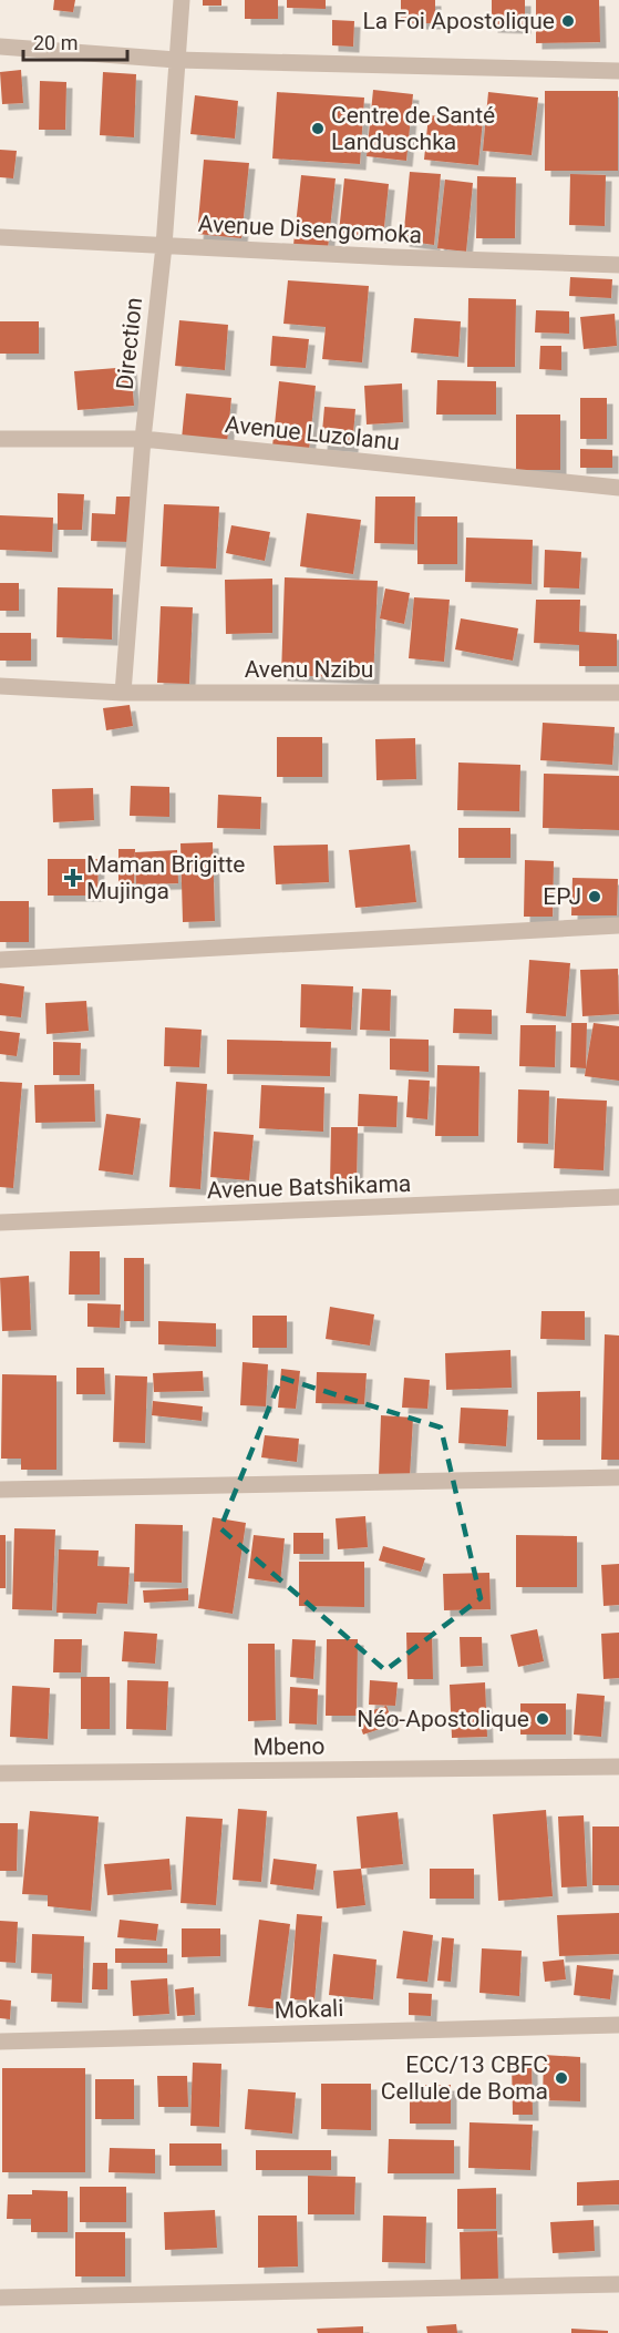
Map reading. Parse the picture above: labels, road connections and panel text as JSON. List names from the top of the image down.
{
  "streets": {
    "street": [
      "Avenue Disengomoka",
      "Direction",
      "Avenue Luzolanu",
      "Avenu Nzibu",
      "Avenue Batshikama",
      "Mbeno",
      "Mokali"
    ]
  },
  "crossings": [
    ["Avenue Disengomoka", "Direction"],
    ["Direction", "Avenue Luzolanu"],
    ["Direction", "Avenu Nzibu"]
  ],
  "places": {
    "other": [
      "La Foi Apostolique",
      "Centre de Santé Landuschka",
      "EPJ",
      "Néo-Apostolique",
      "ECC/13 CBFC Cellule de Boma"
    ],
    "health": ["Maman Brigitte Mujinga"]
  },
  "scale_bar": "20 m"
}
